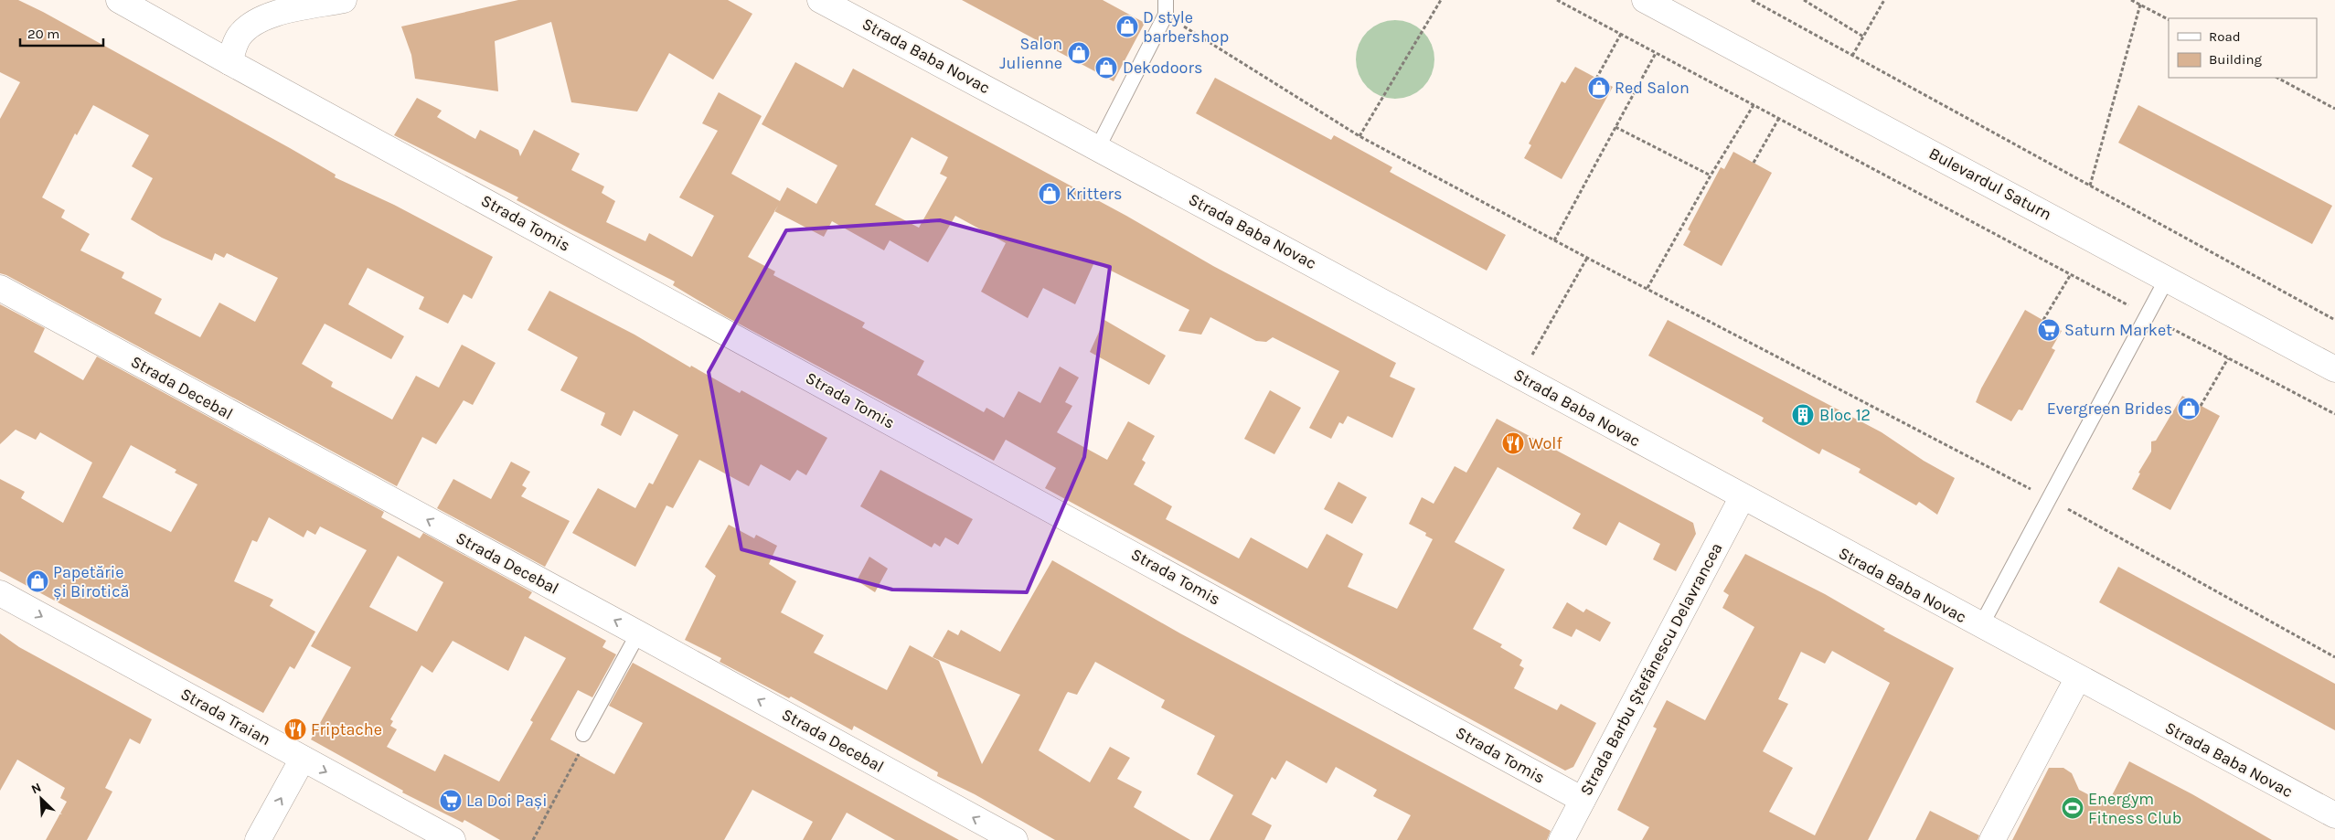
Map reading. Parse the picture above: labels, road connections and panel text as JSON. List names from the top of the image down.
{
  "streets": {
    "street": [
      "Strada Baba Novac",
      "Bulevardul Saturn",
      "Strada Tomis",
      "Strada Decebal",
      "Strada Barbu Ștefănescu Delavrancea",
      "Strada Traian"
    ]
  },
  "crossings": [
    ["Strada Baba Novac", "Strada Barbu Ștefănescu Delavrancea"],
    ["Strada Tomis", "Strada Barbu Ștefănescu Delavrancea"]
  ],
  "one_way": ["Strada Decebal", "Strada Traian"],
  "places": {
    "shop": [
      "D style barbershop",
      "Salon Julienne",
      "Dekodoors",
      "Red Salon",
      "Kritters",
      "Evergreen Brides",
      "Papetărie și Birotică"
    ],
    "supermarket": ["Saturn Market", "La Doi Pași"],
    "building": ["Bloc 12"],
    "restaurant": ["Wolf", "Friptache"],
    "sports": ["Energym Fitness Club"]
  },
  "legend": ["Road", "Building"],
  "scale_bar": "20 m",
  "north": "top left"
}
